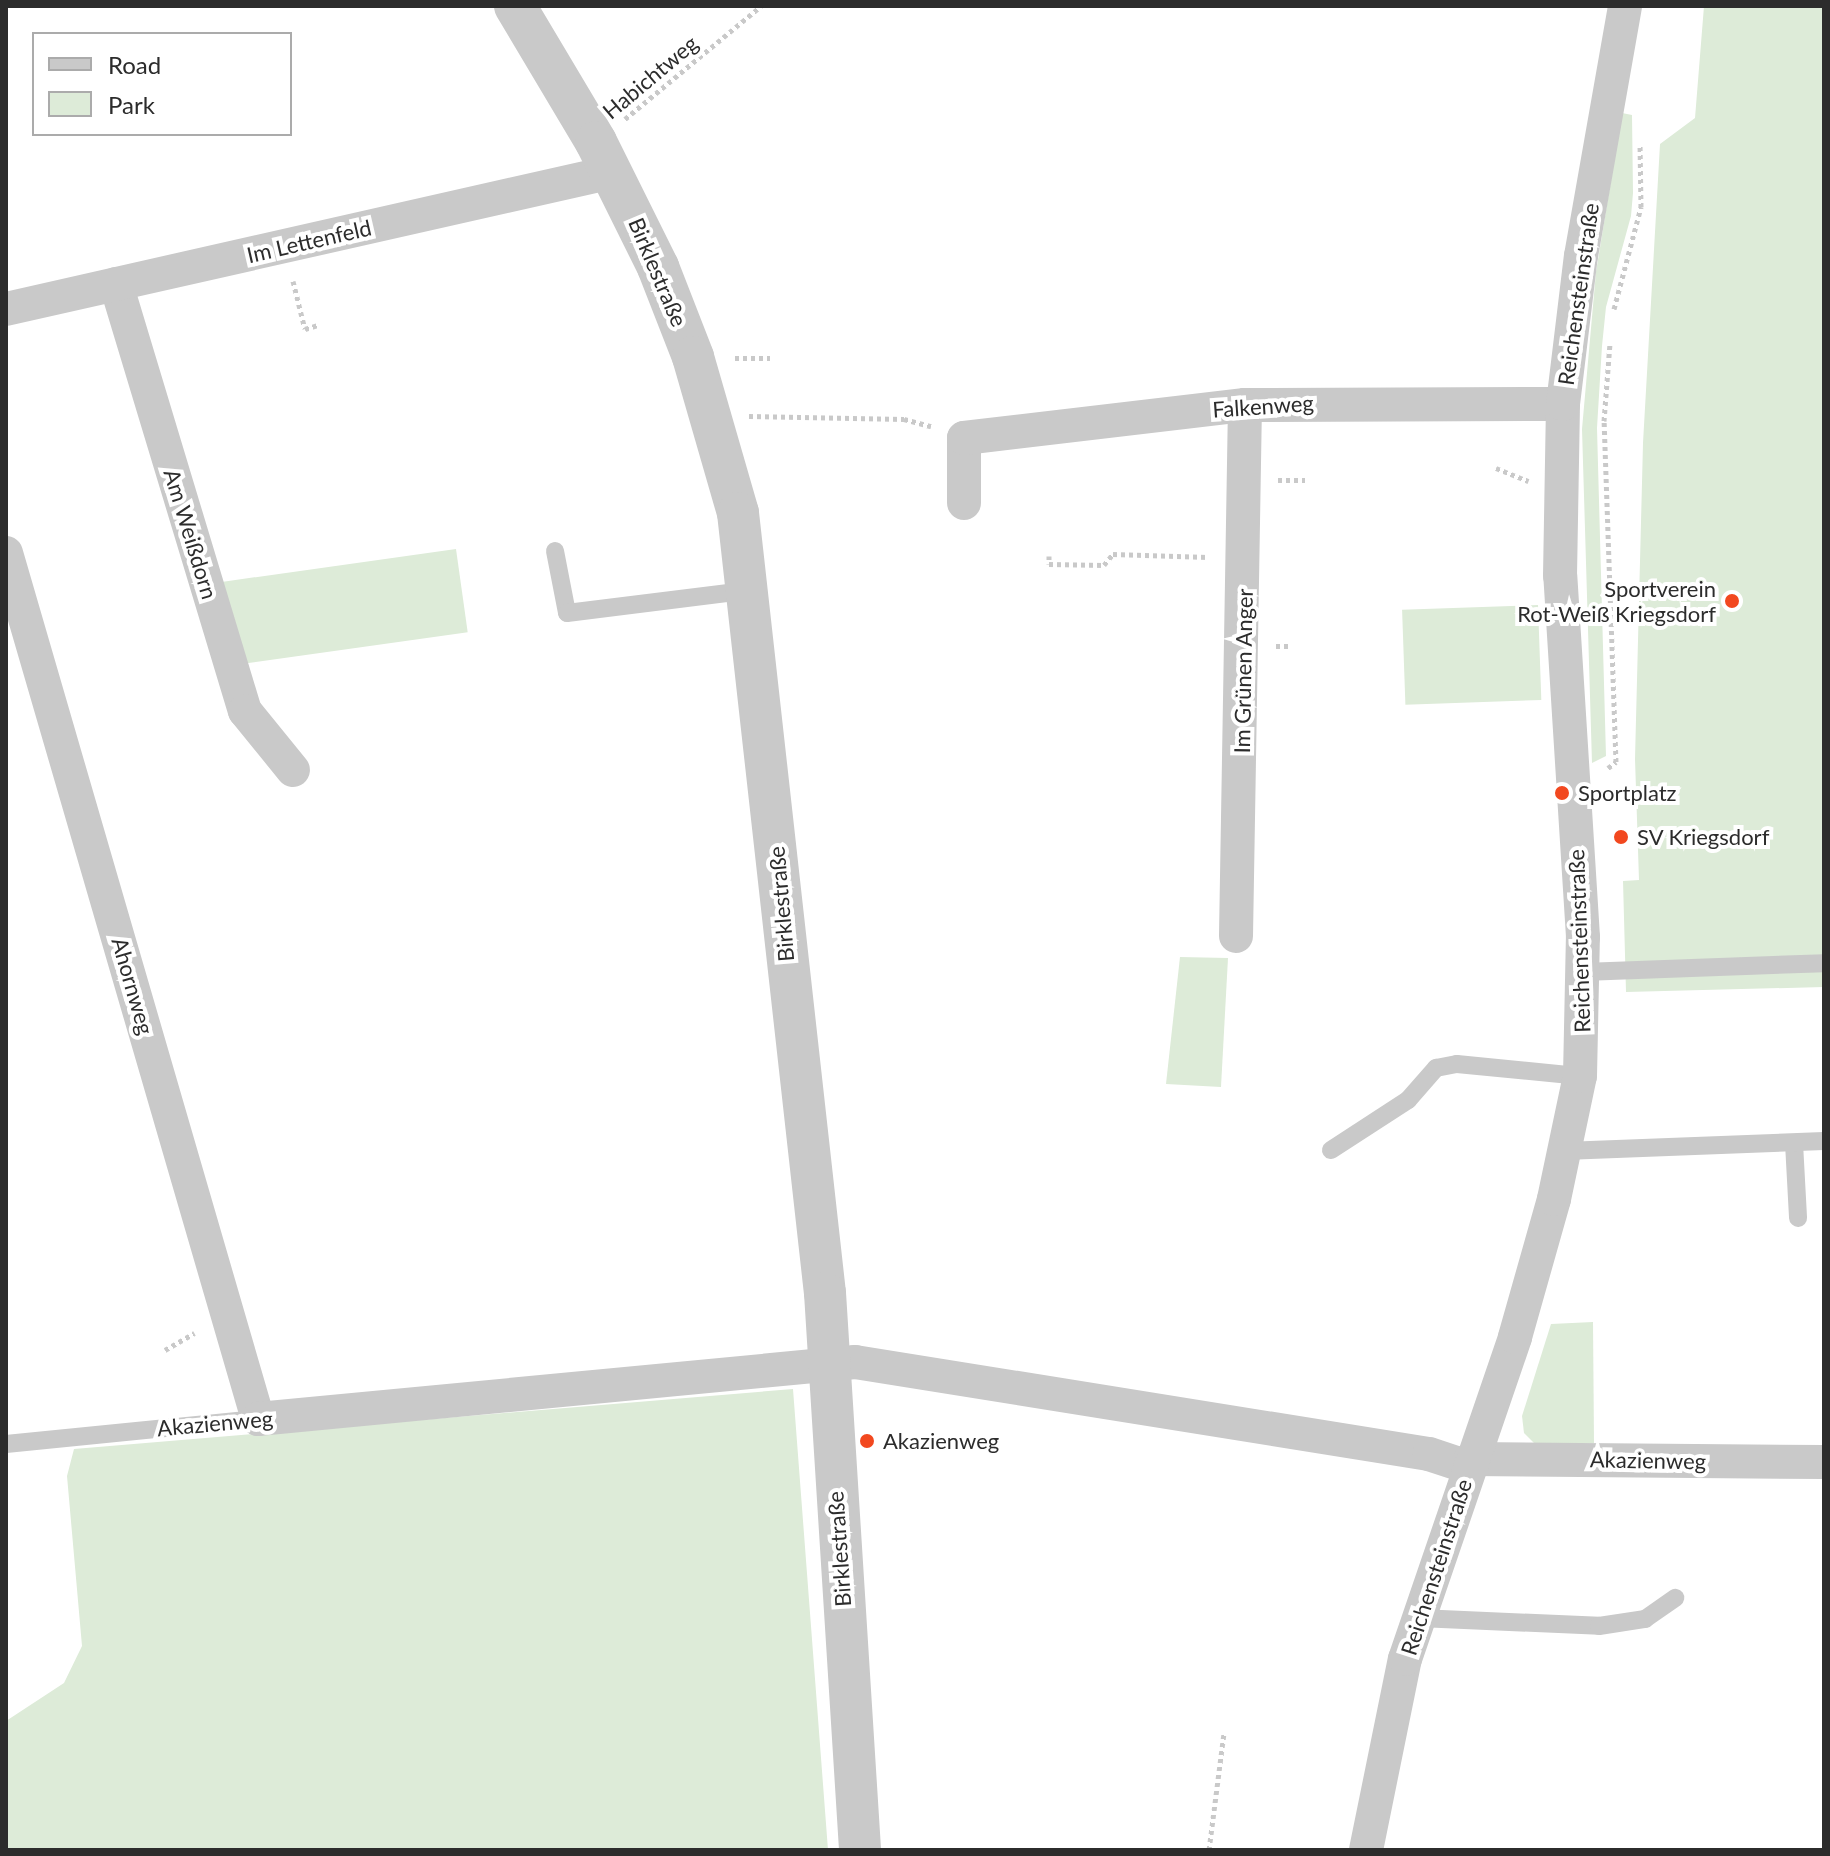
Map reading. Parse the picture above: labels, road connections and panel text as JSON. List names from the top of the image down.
{
  "streets": {
    "street": [
      "Im Lettenfeld",
      "Birklestraße",
      "Reichensteinstraße",
      "Falkenweg",
      "Am Weißdorn",
      "Im Grünen Anger",
      "Ahornweg",
      "Akazienweg"
    ],
    "path": ["Habichtweg"]
  },
  "crossings": [
    ["Habichtweg", "Im Lettenfeld"],
    ["Habichtweg", "Birklestraße"],
    ["Im Lettenfeld", "Birklestraße"],
    ["Im Lettenfeld", "Am Weißdorn"],
    ["Birklestraße", "Akazienweg"],
    ["Reichensteinstraße", "Falkenweg"],
    ["Reichensteinstraße", "Akazienweg"],
    ["Falkenweg", "Im Grünen Anger"],
    ["Ahornweg", "Akazienweg"]
  ],
  "places": [
    "Sportverein Rot-Weiß Kriegsdorf",
    "Sportplatz",
    "SV Kriegsdorf",
    "Akazienweg"
  ],
  "legend": ["Road", "Park"]
}
